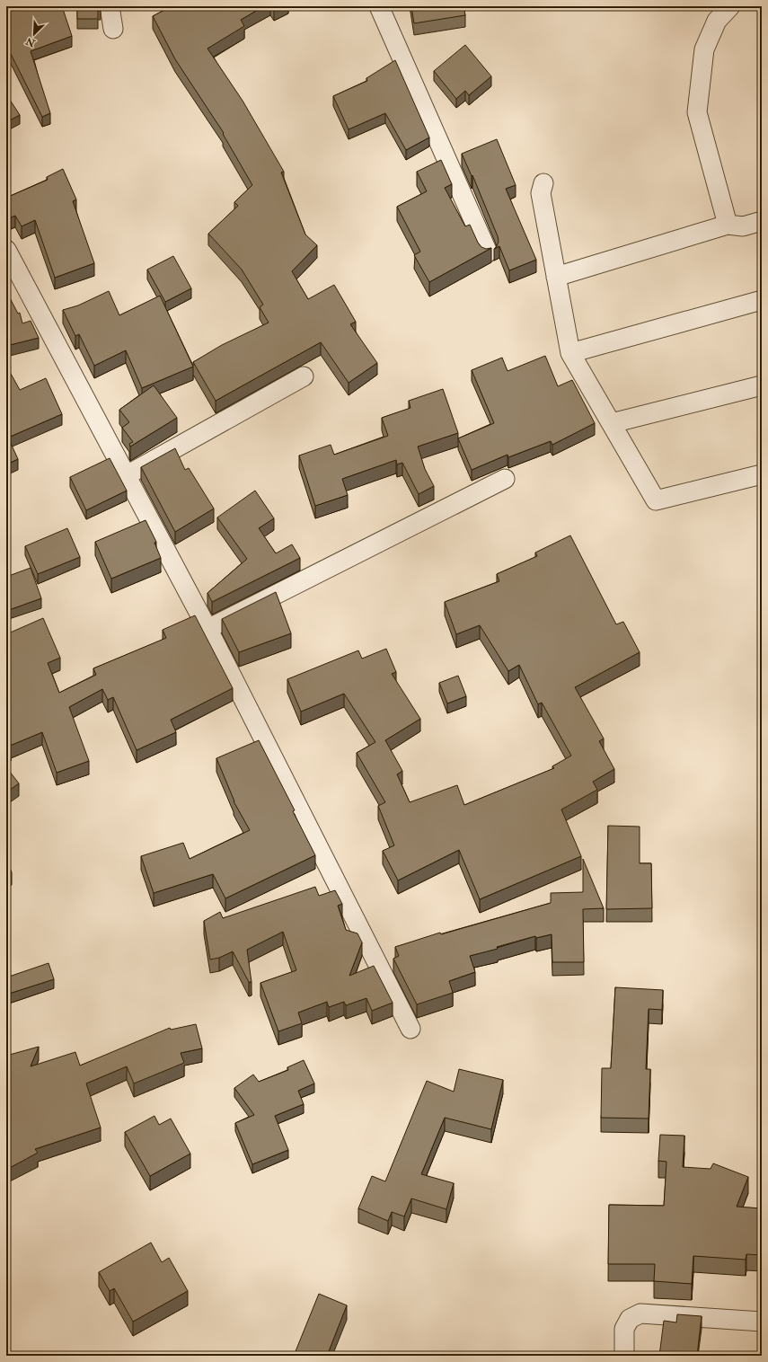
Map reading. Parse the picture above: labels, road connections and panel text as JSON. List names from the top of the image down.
{
  "north": "bottom left"
}
